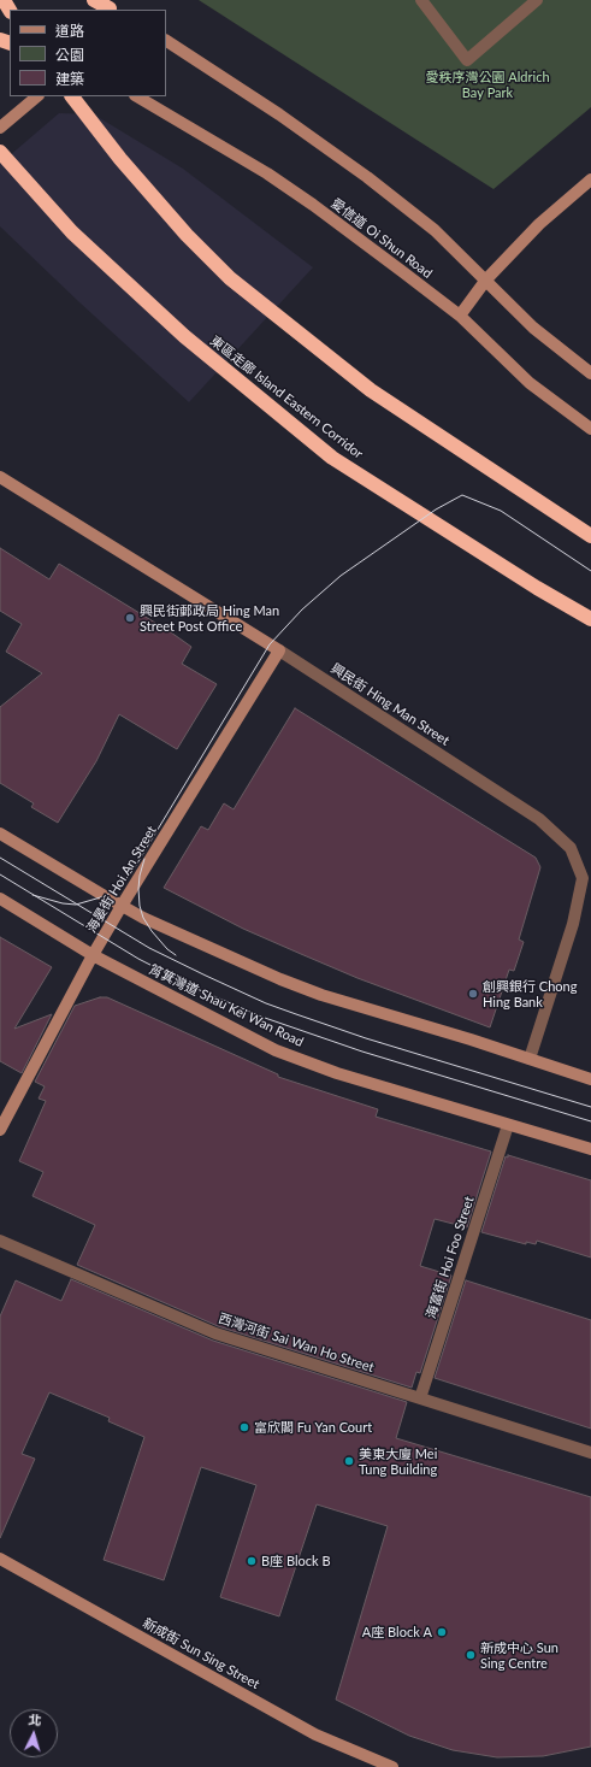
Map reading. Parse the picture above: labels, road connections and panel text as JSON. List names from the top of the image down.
{
  "streets": {
    "highway": ["東區走廊 Island Eastern Corridor"],
    "main road": [
      "愛信道 Oi Shun Road",
      "興民街 Hing Man Street",
      "海晏街 Hoi An Street",
      "筲箕灣道 Shau Kei Wan Road",
      "新成街 Sun Sing Street"
    ],
    "street": ["海富街 Hoi Foo Street", "西灣河街 Sai Wan Ho Street"]
  },
  "crossings": [
    ["興民街 Hing Man Street", "海晏街 Hoi An Street"],
    ["海晏街 Hoi An Street", "筲箕灣道 Shau Kei Wan Road"],
    ["筲箕灣道 Shau Kei Wan Road", "海富街 Hoi Foo Street"],
    ["海富街 Hoi Foo Street", "西灣河街 Sai Wan Ho Street"]
  ],
  "parks": ["愛秩序灣公園 Aldrich Bay Park"],
  "places": [
    "興民街郵政局 Hing Man Street Post Office",
    "創興銀行 Chong Hing Bank",
    "富欣閣 Fu Yan Court",
    "美東大廈 Mei Tung Building",
    "B座 Block B",
    "A座 Block A",
    "新成中心 Sun Sing Centre"
  ],
  "legend": ["道路", "公園", "建築"],
  "north": "top"
}
